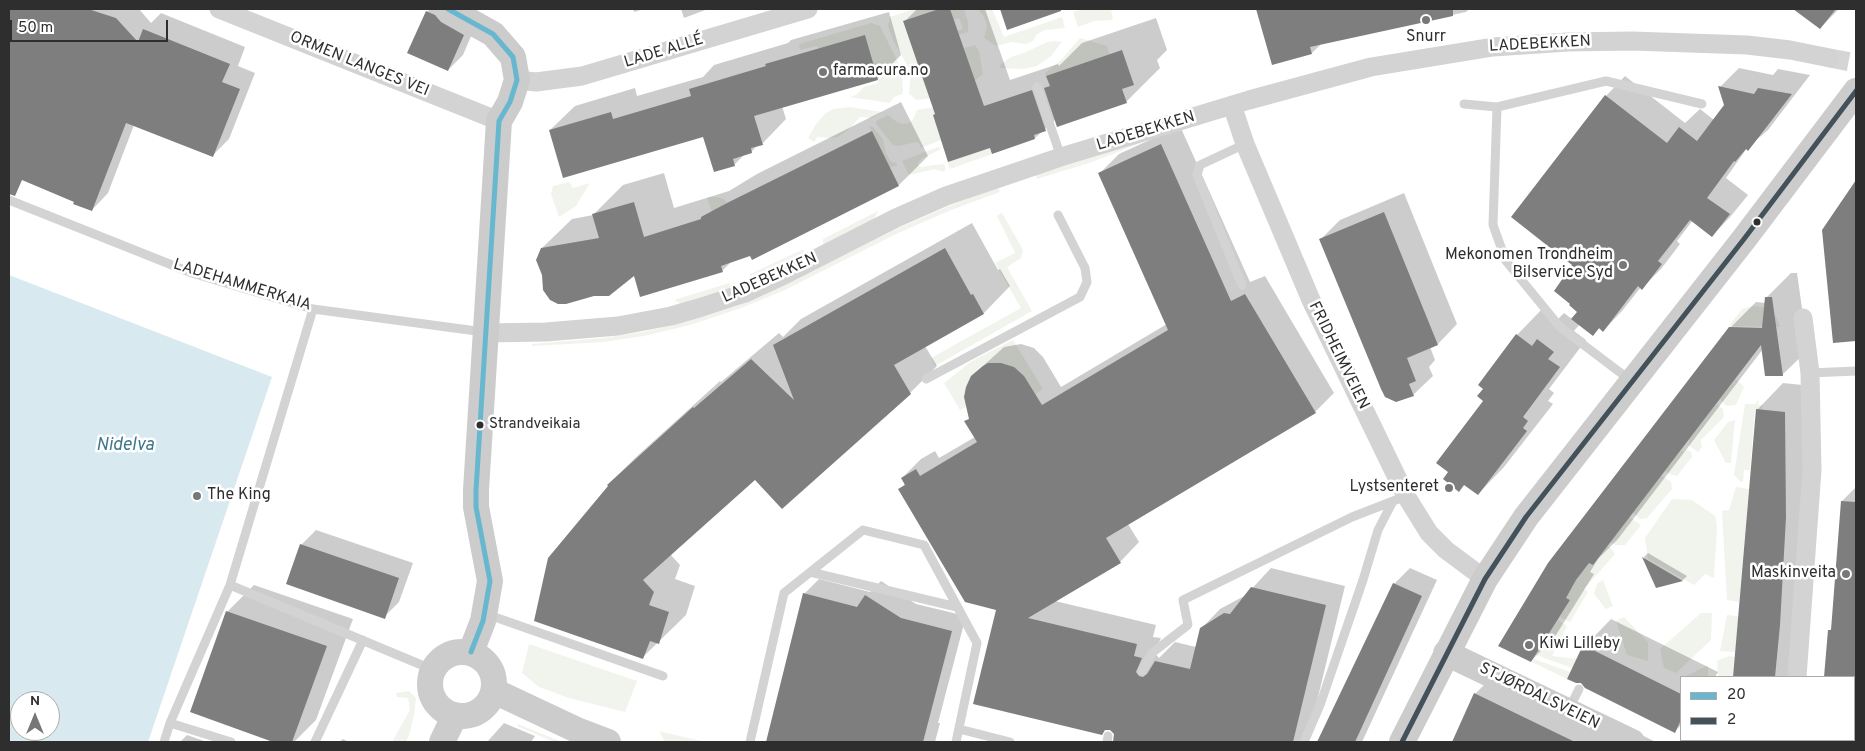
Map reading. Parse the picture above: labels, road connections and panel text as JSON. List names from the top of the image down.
{
  "streets": {
    "main road": ["STJØRDALSVEIEN"],
    "street": [
      "LADEBEKKEN",
      "LADE ALLÉ",
      "ORMEN LANGES VEI",
      "FRIDHEIMVEIEN"
    ],
    "lane": ["LADEHAMMERKAIA"]
  },
  "crossings": [
    ["LADEBEKKEN", "LADEHAMMERKAIA"],
    ["LADEBEKKEN", "FRIDHEIMVEIEN"]
  ],
  "water": ["Nidelva"],
  "places": [
    "Snurr",
    "farmacura.no",
    "Mekonomen Trondheim Bilservice Syd",
    "Strandveikaia",
    "Lystsenteret",
    "The King",
    "Maskinveita",
    "Kiwi Lilleby"
  ],
  "lines": ["transit line 20", "transit line 2"],
  "legend": ["20", "2"],
  "scale_bar": "50 m",
  "north": "top"
}
